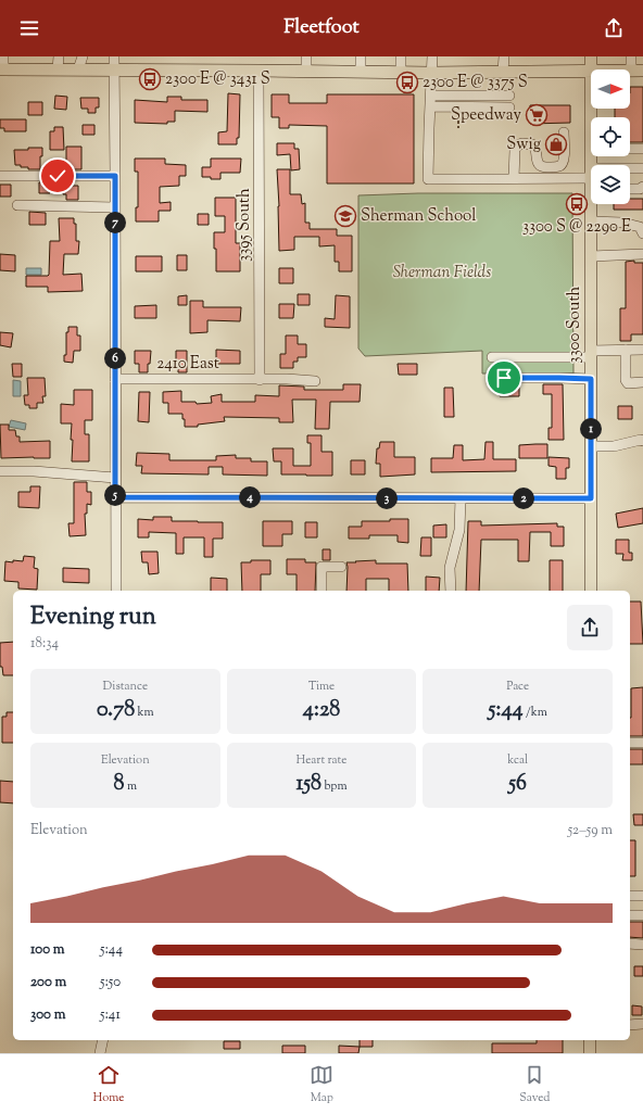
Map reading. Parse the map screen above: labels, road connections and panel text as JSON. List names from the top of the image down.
{
  "streets": {
    "main road": ["3300 South"],
    "street": ["3395 South", "2410 East"]
  },
  "crossings": [
    ["3395 South", "2410 East"]
  ],
  "parks": ["Sherman Fields"],
  "places": {
    "bus stop": ["2300 E @ 3431 S", "2300 E @ 3375 S", "3300 S @ 2290 E"],
    "supermarket": ["Speedway"],
    "shop": ["Swig"],
    "school or university": ["Sherman School"]
  },
  "north": "right",
  "page": {
    "header": "Fleetfoot",
    "pins": [
      "7",
      "6",
      "1",
      "5",
      "4",
      "2",
      "3"
    ],
    "heading": ["Evening run", "18:34"],
    "stats": [
      ["Distance", "0.78 km"],
      ["Time", "4:28"],
      ["Pace", "5:44 /km"],
      ["Elevation", "8 m"],
      ["Heart rate", "158 bpm"],
      ["kcal", "56"]
    ],
    "chart": ["Elevation", "52–59 m"],
    "list": [
      {
        "name": "100 m",
        "note": "5:44"
      },
      {
        "name": "200 m",
        "note": "5:50"
      },
      {
        "name": "300 m",
        "note": "5:41"
      }
    ],
    "tabs": ["Home", "Map", "Saved"]
  }
}
